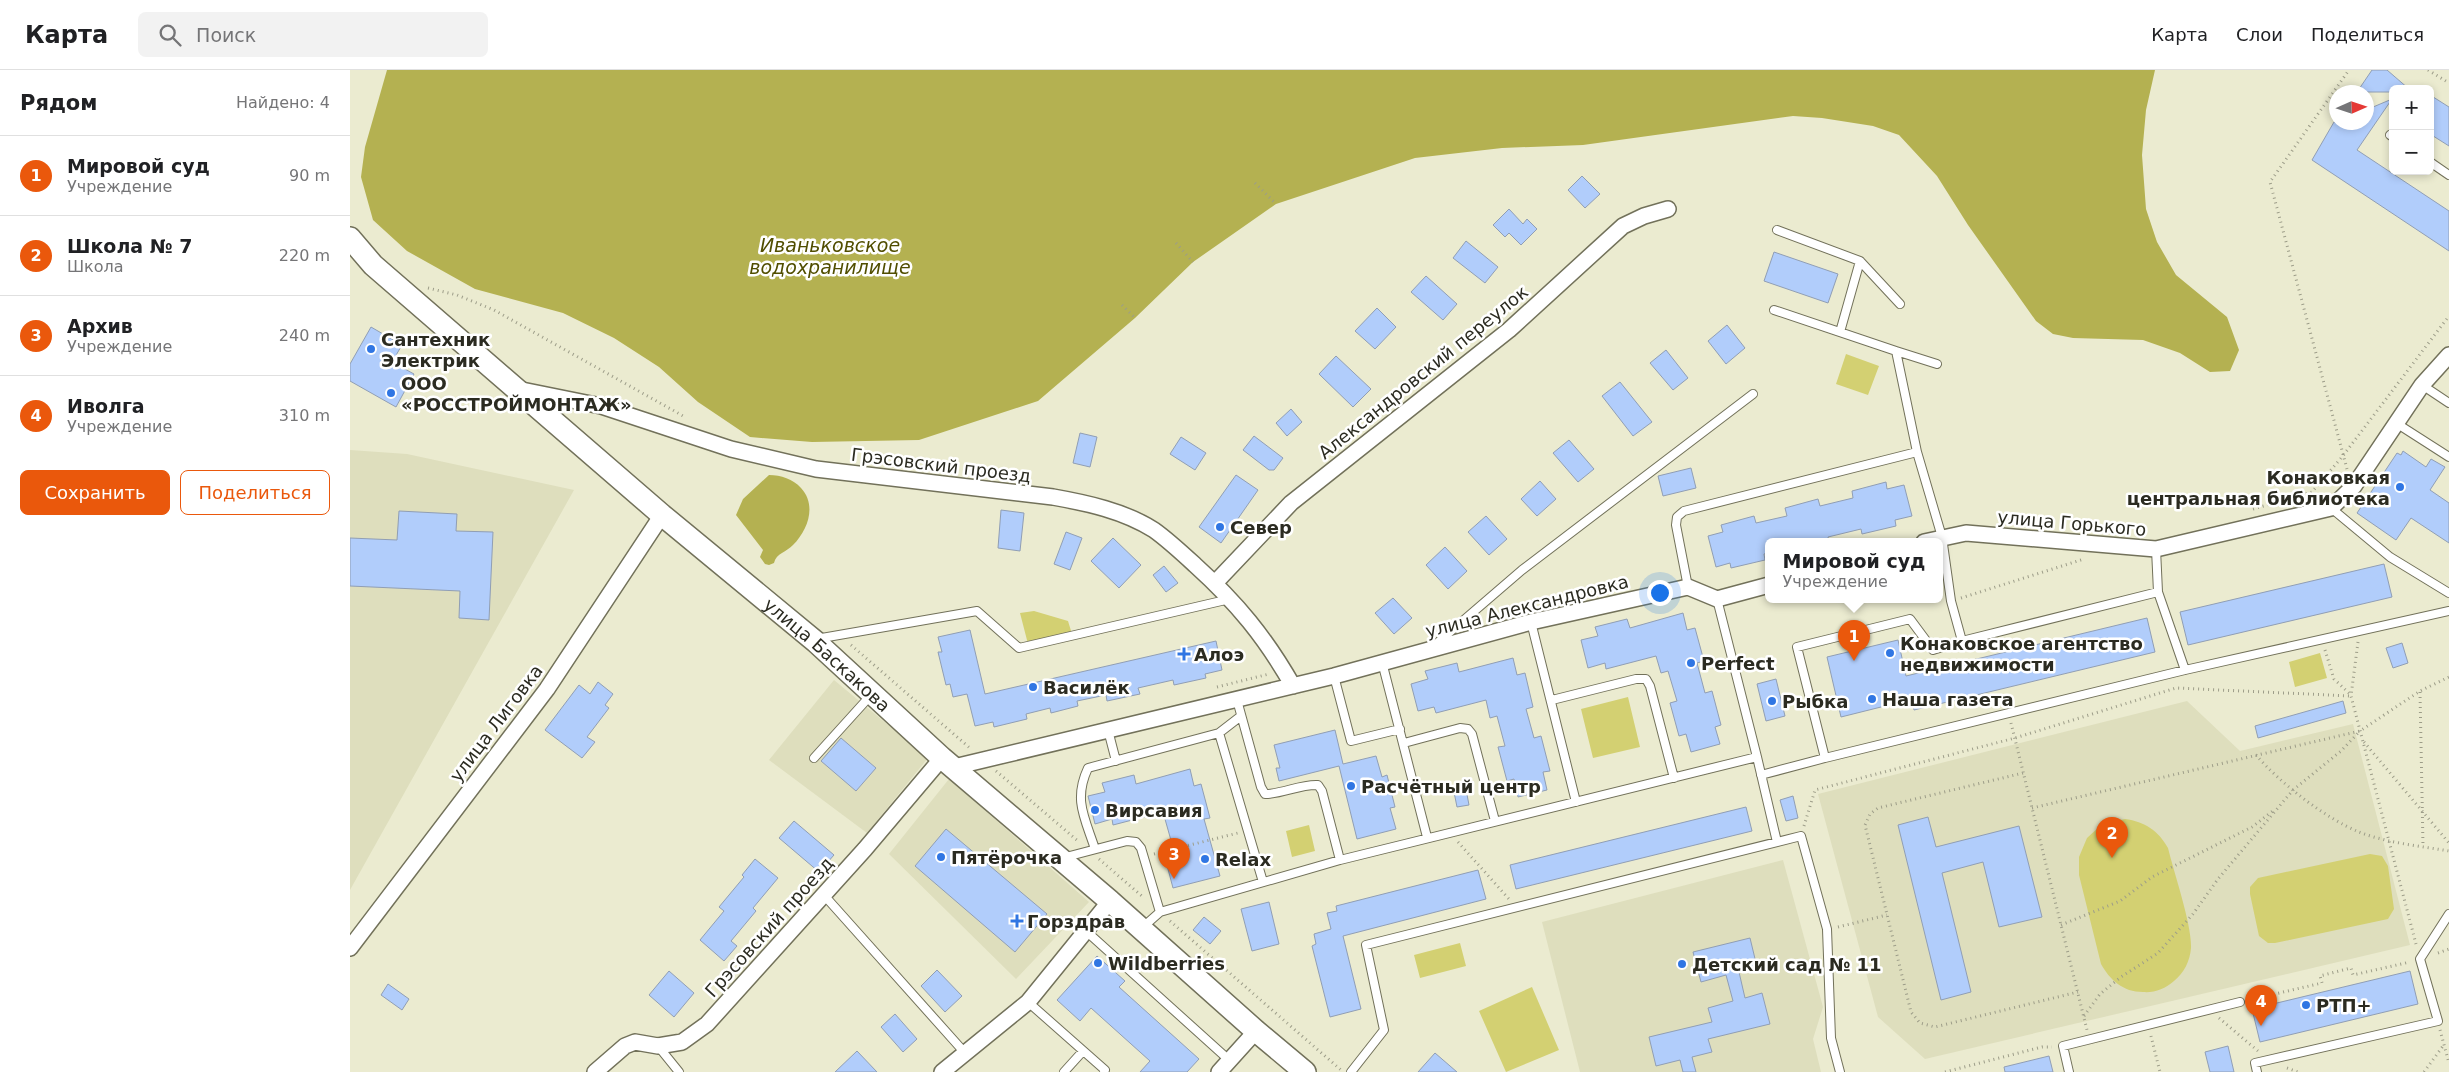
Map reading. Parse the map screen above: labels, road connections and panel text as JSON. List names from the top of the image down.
{
  "streets": {
    "street": [
      "Александровский переулок",
      "Грэсовский проезд",
      "улица Горького",
      "улица Александровка",
      "улица Баскакова",
      "улица Лиговка"
    ]
  },
  "crossings": [
    ["Александровский переулок", "Грэсовский проезд"],
    ["Грэсовский проезд", "улица Александровка"],
    ["Грэсовский проезд", "улица Баскакова"],
    ["улица Александровка", "улица Баскакова"],
    ["улица Баскакова", "улица Лиговка"]
  ],
  "water": ["Иваньковское водохранилище"],
  "places": {
    "other": [
      "Сантехник Электрик",
      "ООО «РОССТРОЙМОНТАЖ»",
      "Конаковкая центральная библиотека",
      "Север",
      "Конаковское агентство недвижимости",
      "Perfect",
      "Василёк",
      "Наша газета",
      "Рыбка",
      "Расчётный центр",
      "Вирсавия",
      "Пятёрочка",
      "Relax",
      "Wildberries",
      "Детский сад № 11",
      "РТП+"
    ],
    "health": ["Алоэ", "Горздрав"]
  },
  "north": "right",
  "page": {
    "header": "Карта",
    "search": "Поиск",
    "nav": ["Карта", "Слои", "Поделиться"],
    "heading": ["Рядом", "Найдено: 4"],
    "map_buttons": ["+", "−"],
    "list": [
      {
        "mark": "1",
        "name": "Мировой суд",
        "note": "Учреждение",
        "value": "90 m"
      },
      {
        "mark": "2",
        "name": "Школа № 7",
        "note": "Школа",
        "value": "220 m"
      },
      {
        "mark": "3",
        "name": "Архив",
        "note": "Учреждение",
        "value": "240 m"
      },
      {
        "mark": "4",
        "name": "Иволга",
        "note": "Учреждение",
        "value": "310 m"
      }
    ],
    "buttons": ["Сохранить", "Поделиться"],
    "popup": ["Мировой суд", "Учреждение"],
    "pins": [
      "1",
      "2",
      "3",
      "4"
    ]
  }
}
